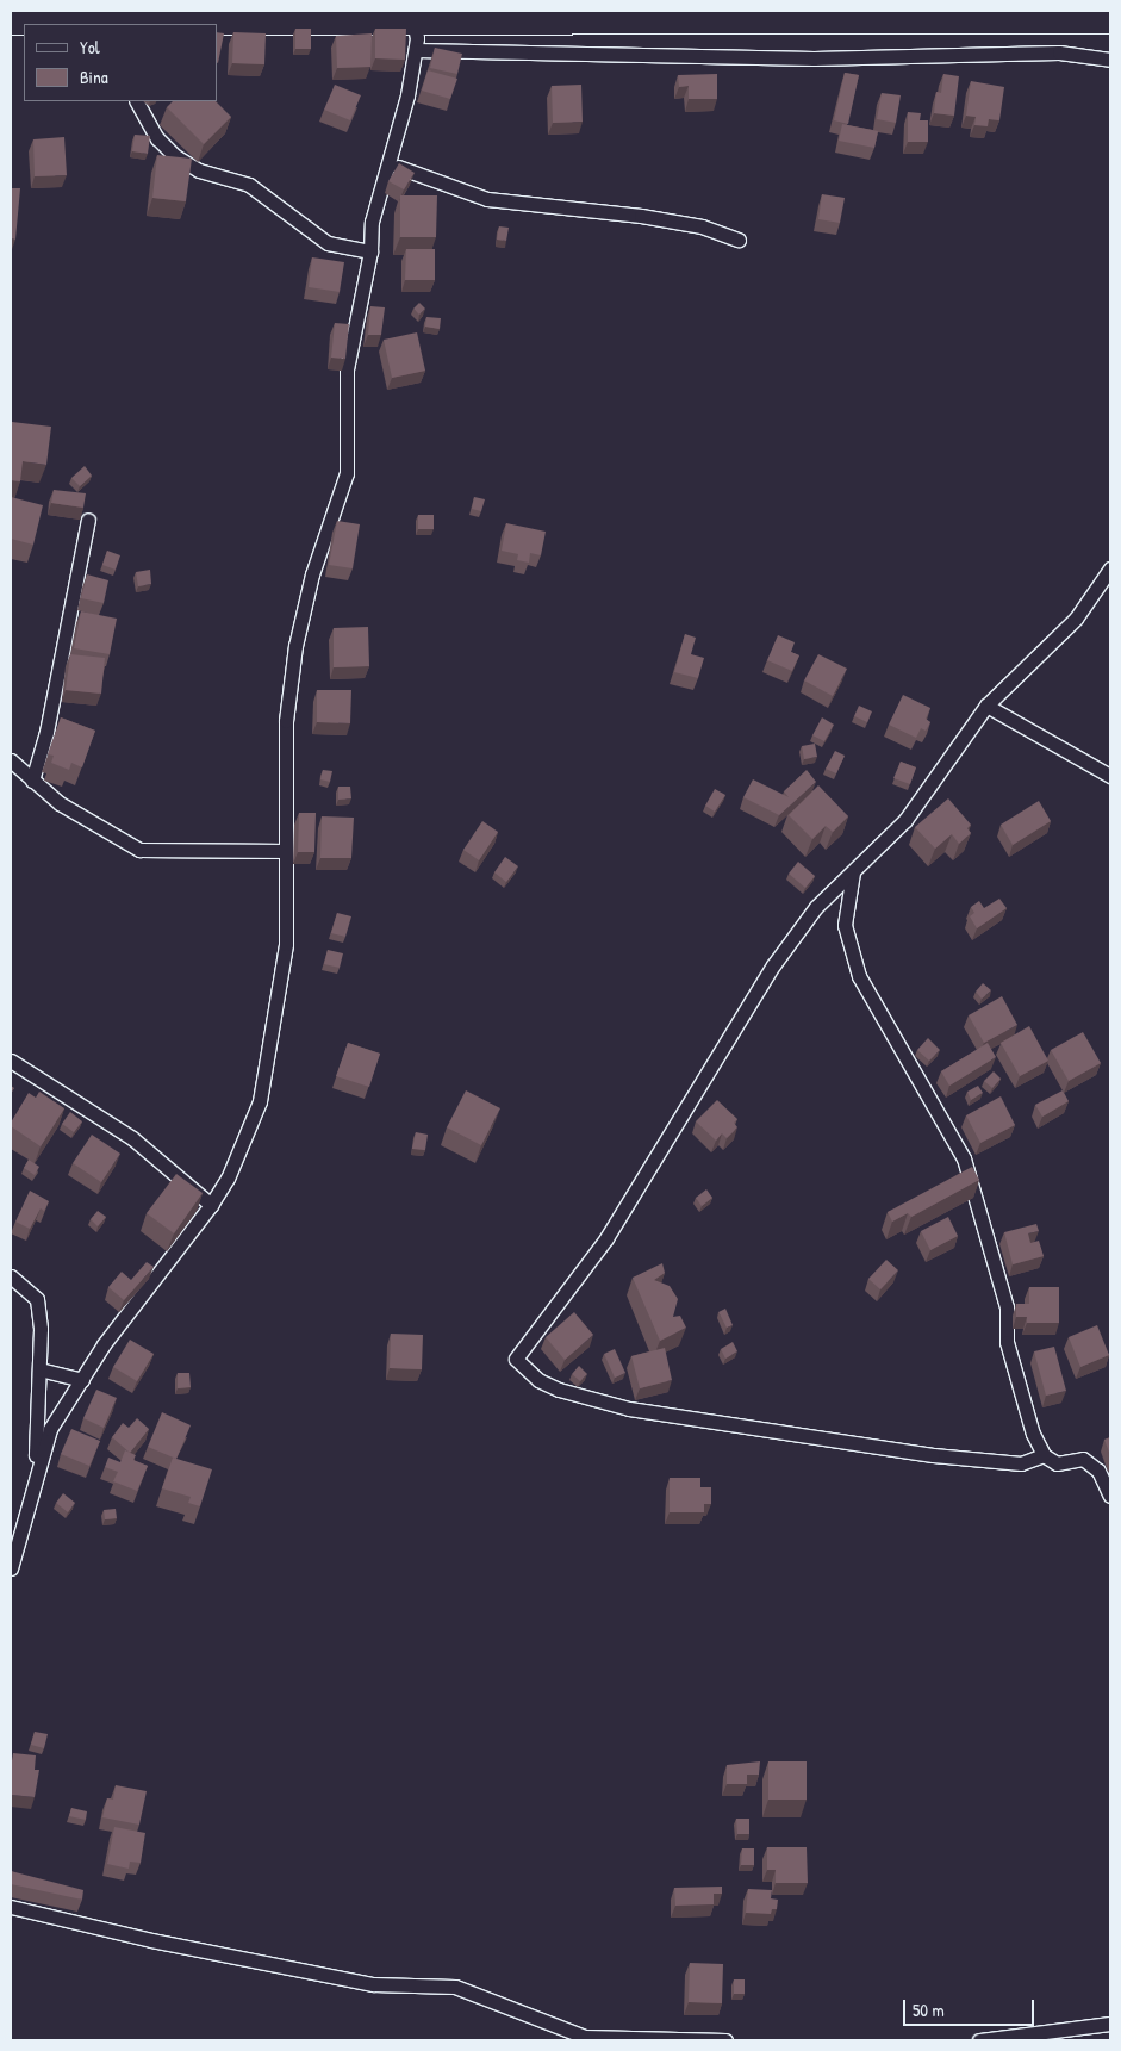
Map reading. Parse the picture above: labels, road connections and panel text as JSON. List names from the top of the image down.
{
  "legend": ["Yol", "Bina"],
  "scale_bar": "50 m"
}
